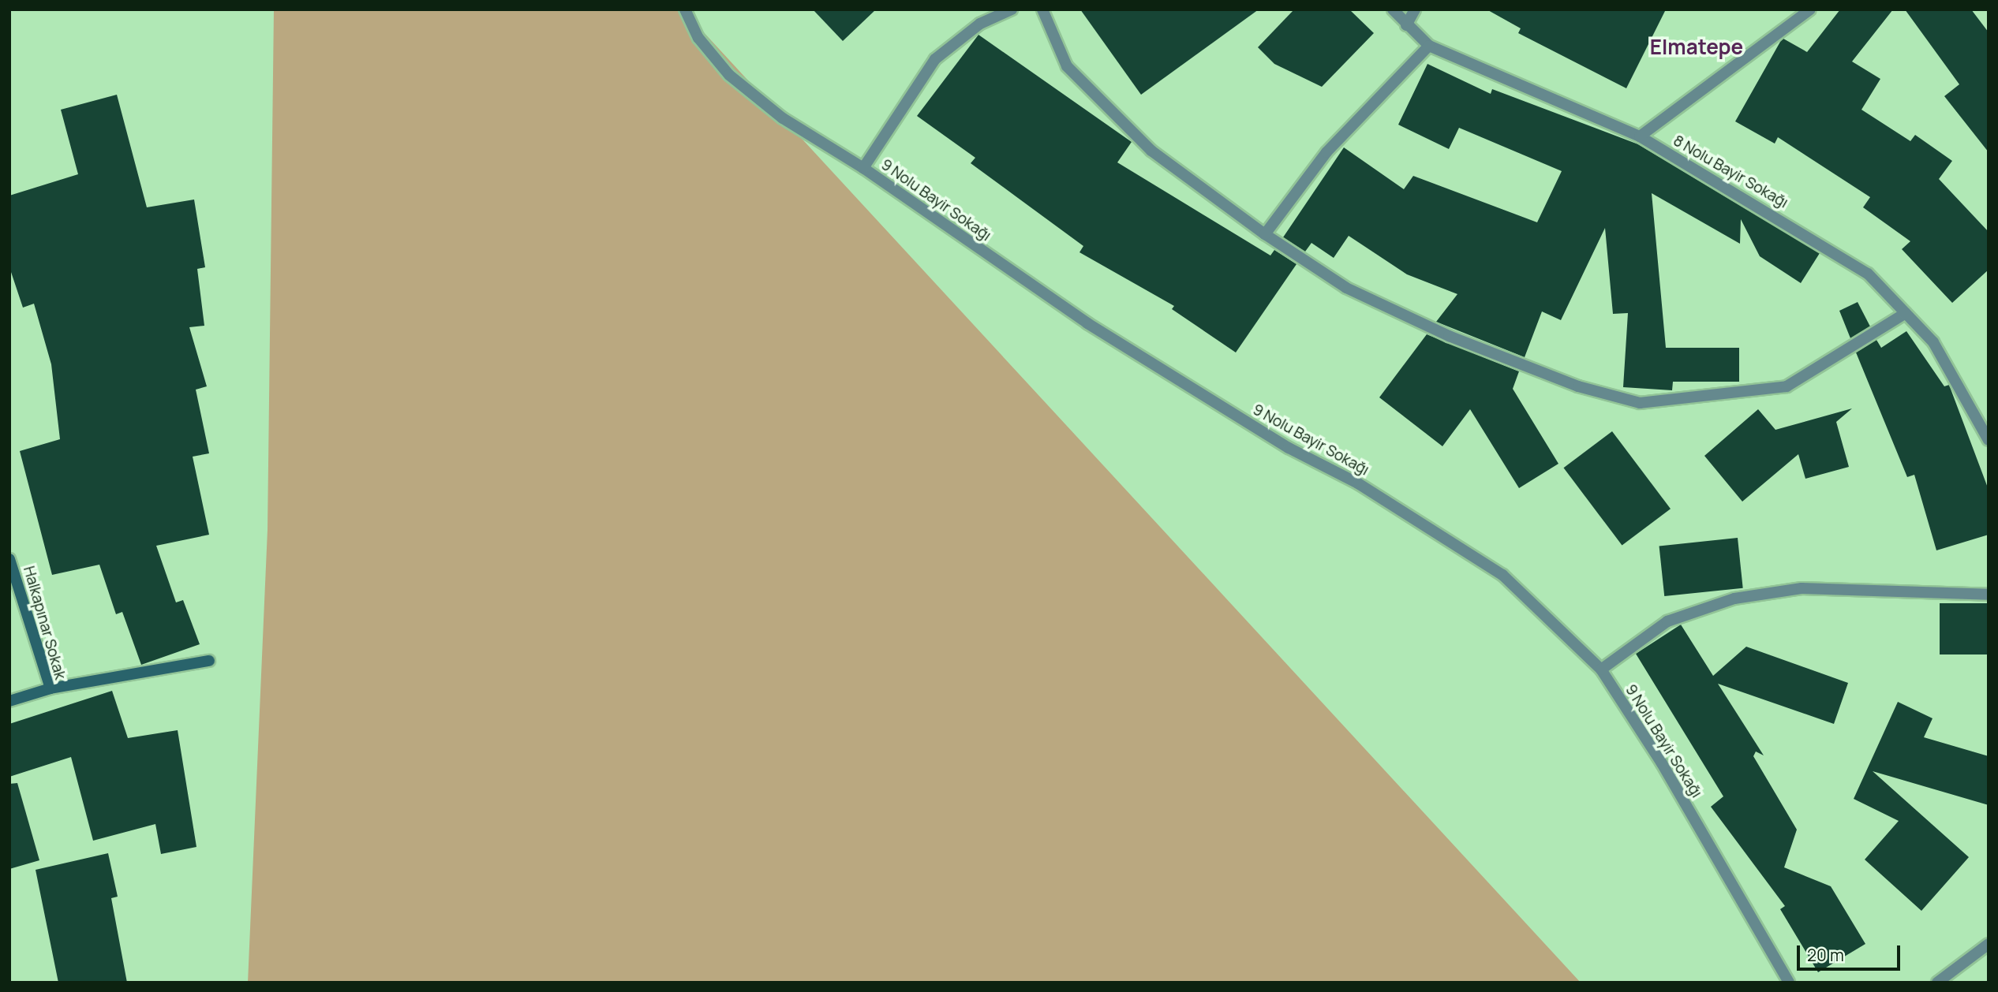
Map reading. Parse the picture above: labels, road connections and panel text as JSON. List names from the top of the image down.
{
  "streets": {
    "street": ["8 Nolu Bayir Sokağı", "9 Nolu Bayir Sokağı", "Halkapınar Sokak"]
  },
  "districts": ["Elmatepe"],
  "scale_bar": "20 m"
}
